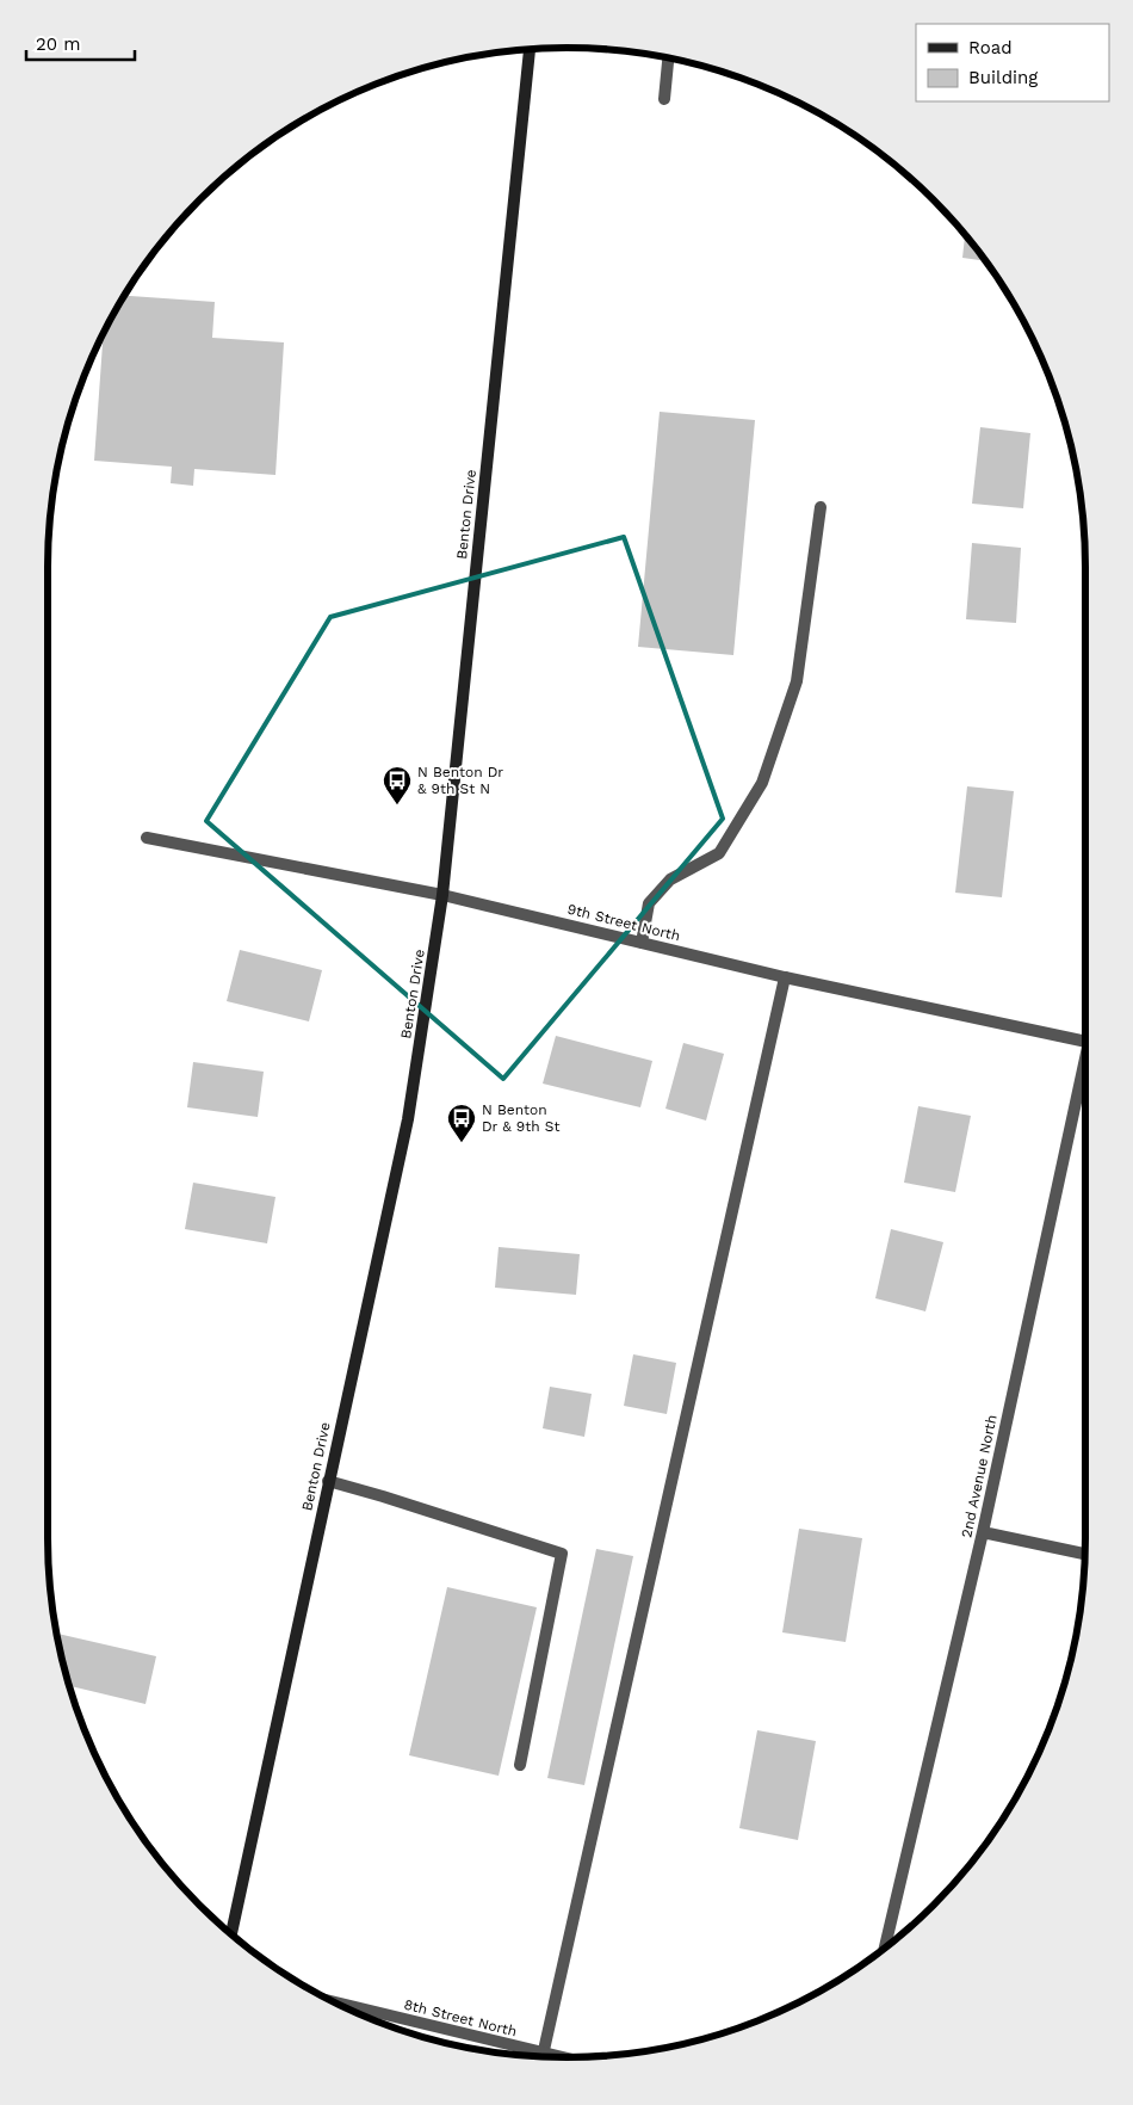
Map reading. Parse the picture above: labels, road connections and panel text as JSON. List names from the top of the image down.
{
  "streets": {
    "main road": ["Benton Drive"],
    "street": ["9th Street North", "2nd Avenue North", "8th Street North"]
  },
  "crossings": [
    ["Benton Drive", "9th Street North"]
  ],
  "places": {
    "bus stop": ["N Benton Dr & 9th St N", "N Benton Dr & 9th St"]
  },
  "legend": ["Road", "Building"],
  "scale_bar": "20 m"
}
